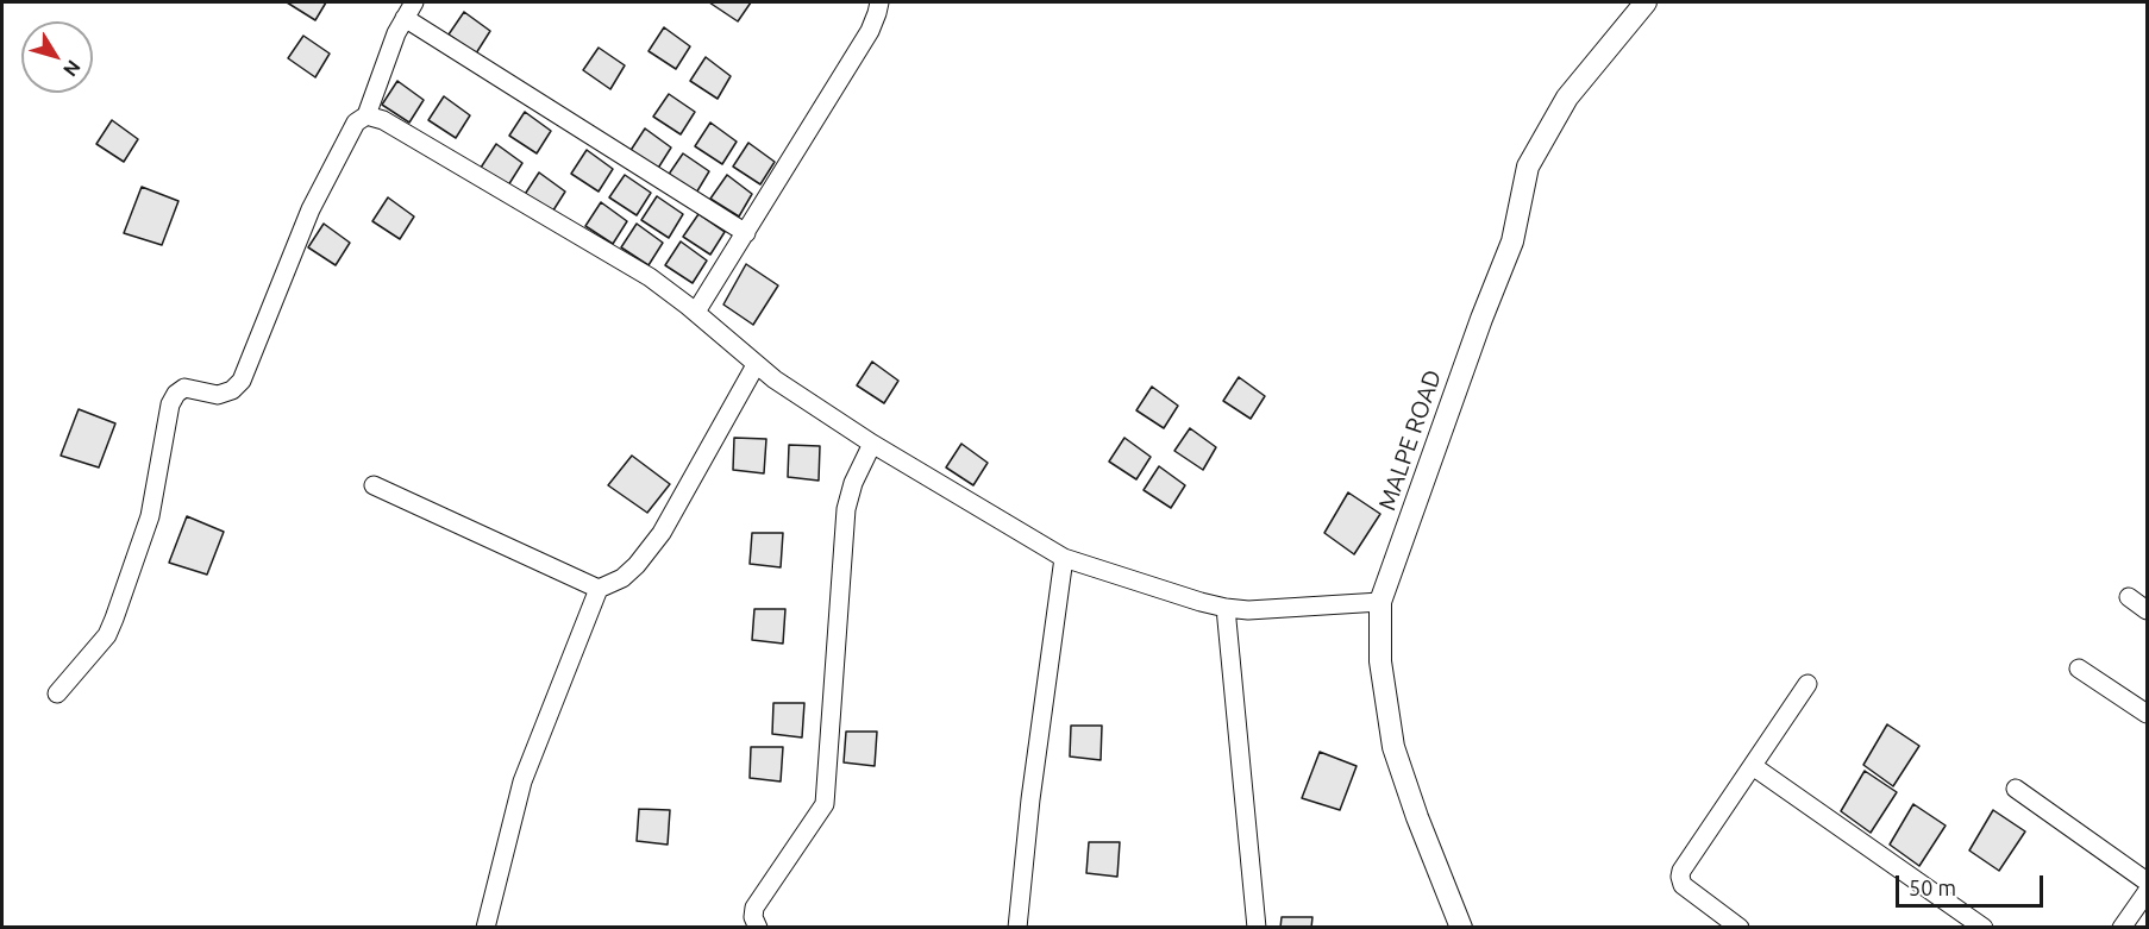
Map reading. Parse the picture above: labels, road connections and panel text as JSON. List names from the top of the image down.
{
  "streets": {
    "street": ["MALPE ROAD"]
  },
  "scale_bar": "50 m",
  "north": "bottom right"
}
